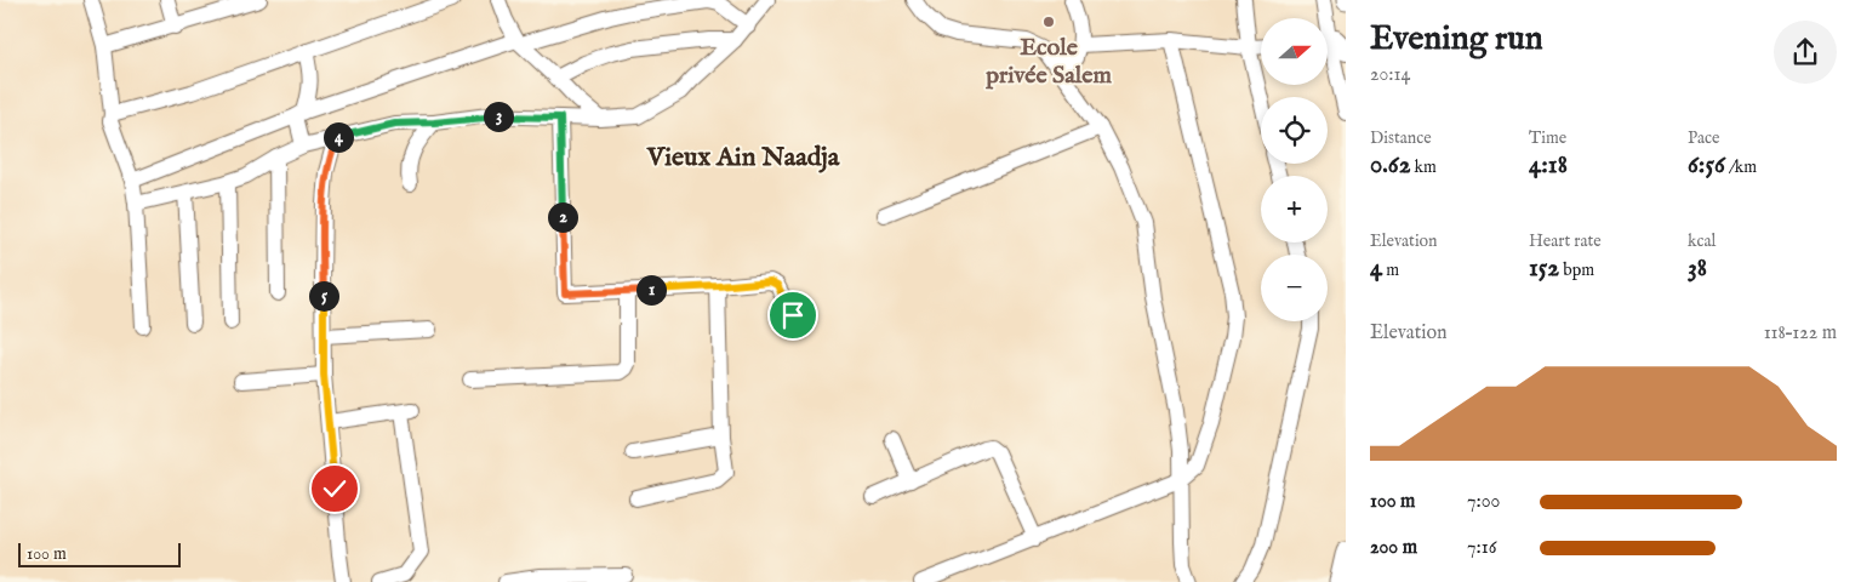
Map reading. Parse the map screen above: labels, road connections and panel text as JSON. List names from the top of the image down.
{
  "districts": ["Vieux Ain Naadja"],
  "places": ["Ecole privée Salem"],
  "scale_bar": "100 m",
  "north": "right",
  "page": {
    "heading": ["Evening run", "20:14"],
    "map_buttons": ["+", "−"],
    "pins": [
      "3",
      "4",
      "2",
      "1",
      "5"
    ],
    "stats": [
      ["Distance", "0.62 km"],
      ["Time", "4:18"],
      ["Pace", "6:56 /km"],
      ["Elevation", "4 m"],
      ["Heart rate", "152 bpm"],
      ["kcal", "38"]
    ],
    "chart": ["Elevation", "118–122 m"],
    "list": [
      {
        "name": "100 m",
        "note": "7:00"
      },
      {
        "name": "200 m",
        "note": "7:16"
      }
    ],
    "scale": "100 m"
  }
}
